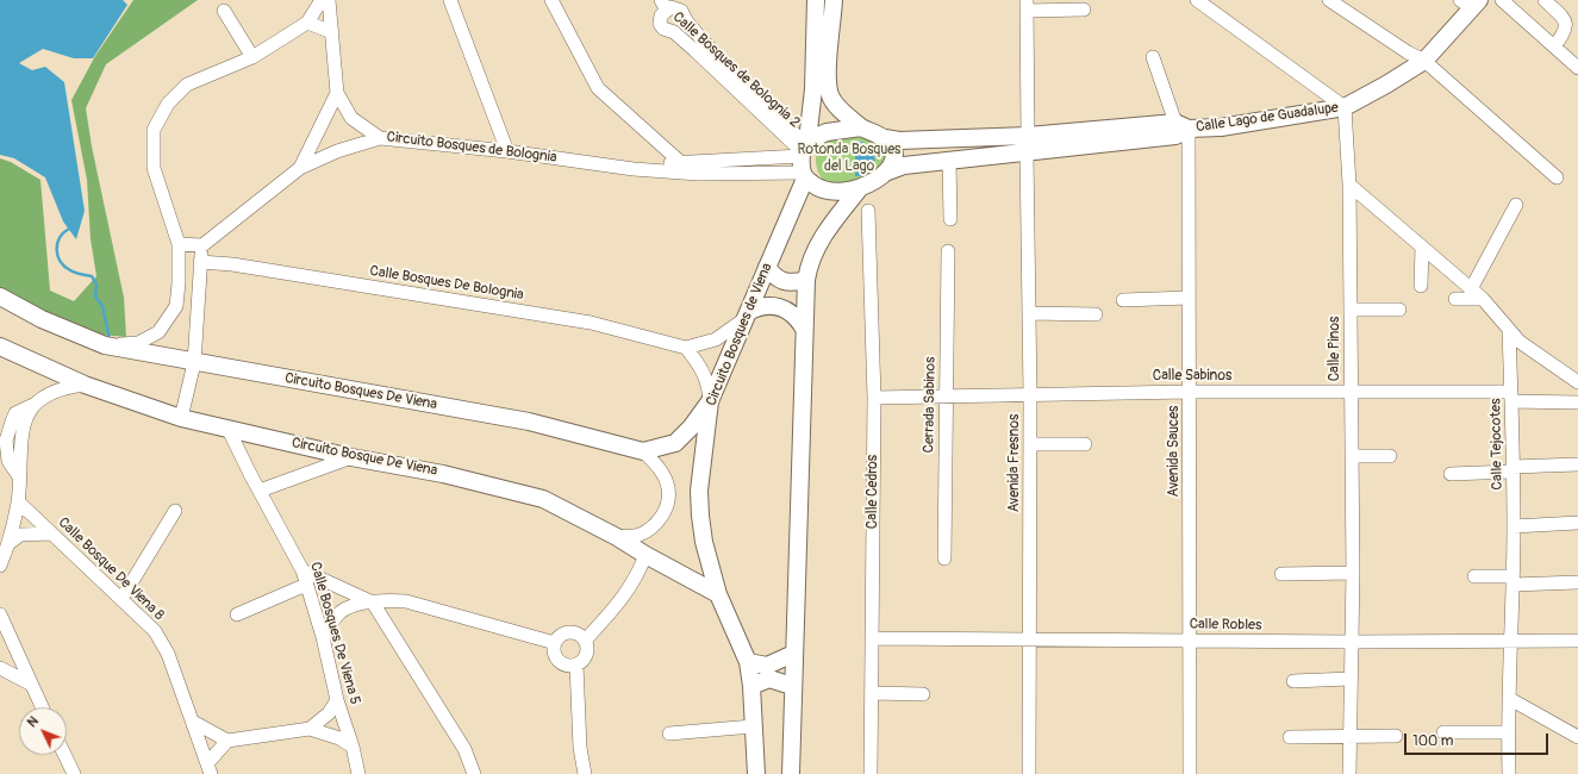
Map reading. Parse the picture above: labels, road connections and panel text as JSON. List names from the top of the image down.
{
  "streets": {
    "main road": [
      "Calle Lago de Guadalupe",
      "Circuito Bosques de Viena",
      "Circuito Bosques De Viena",
      "Circuito Bosque De Viena"
    ],
    "street": [
      "Calle Bosques de Bolognia 2",
      "Circuito Bosques de Bolognia",
      "Calle Bosques De Bolognia",
      "Calle Pinos",
      "Calle Sabinos",
      "Cerrada Sabinos",
      "Calle Tejocotes",
      "Avenida Sauces",
      "Avenida Fresnos",
      "Calle Cedros",
      "Calle Bosque De Viena 8",
      "Calle Robles",
      "Calle Bosques De Viena 5"
    ]
  },
  "crossings": [
    ["Calle Bosques de Bolognia 2", "Calle Lago de Guadalupe"],
    ["Calle Bosques de Bolognia 2", "Circuito Bosques de Bolognia"],
    ["Calle Bosques de Bolognia 2", "Circuito Bosques de Viena"],
    ["Calle Lago de Guadalupe", "Circuito Bosques de Bolognia"],
    ["Calle Lago de Guadalupe", "Circuito Bosques de Viena"],
    ["Calle Lago de Guadalupe", "Calle Pinos"],
    ["Calle Lago de Guadalupe", "Avenida Sauces"],
    ["Calle Lago de Guadalupe", "Avenida Fresnos"],
    ["Circuito Bosques de Bolognia", "Circuito Bosques de Viena"],
    ["Circuito Bosques de Viena", "Circuito Bosques De Viena"],
    ["Circuito Bosques de Viena", "Circuito Bosque De Viena"],
    ["Calle Pinos", "Calle Sabinos"],
    ["Calle Pinos", "Calle Robles"],
    ["Calle Sabinos", "Cerrada Sabinos"],
    ["Calle Sabinos", "Calle Tejocotes"],
    ["Calle Sabinos", "Avenida Sauces"],
    ["Calle Sabinos", "Avenida Fresnos"],
    ["Calle Sabinos", "Calle Cedros"],
    ["Calle Tejocotes", "Calle Robles"],
    ["Avenida Sauces", "Calle Robles"],
    ["Circuito Bosque De Viena", "Calle Bosques De Viena 5"],
    ["Avenida Fresnos", "Calle Robles"],
    ["Calle Cedros", "Calle Robles"]
  ],
  "parks": ["Rotonda Bosques del Lago"],
  "scale_bar": "100 m",
  "north": "top left"
}
